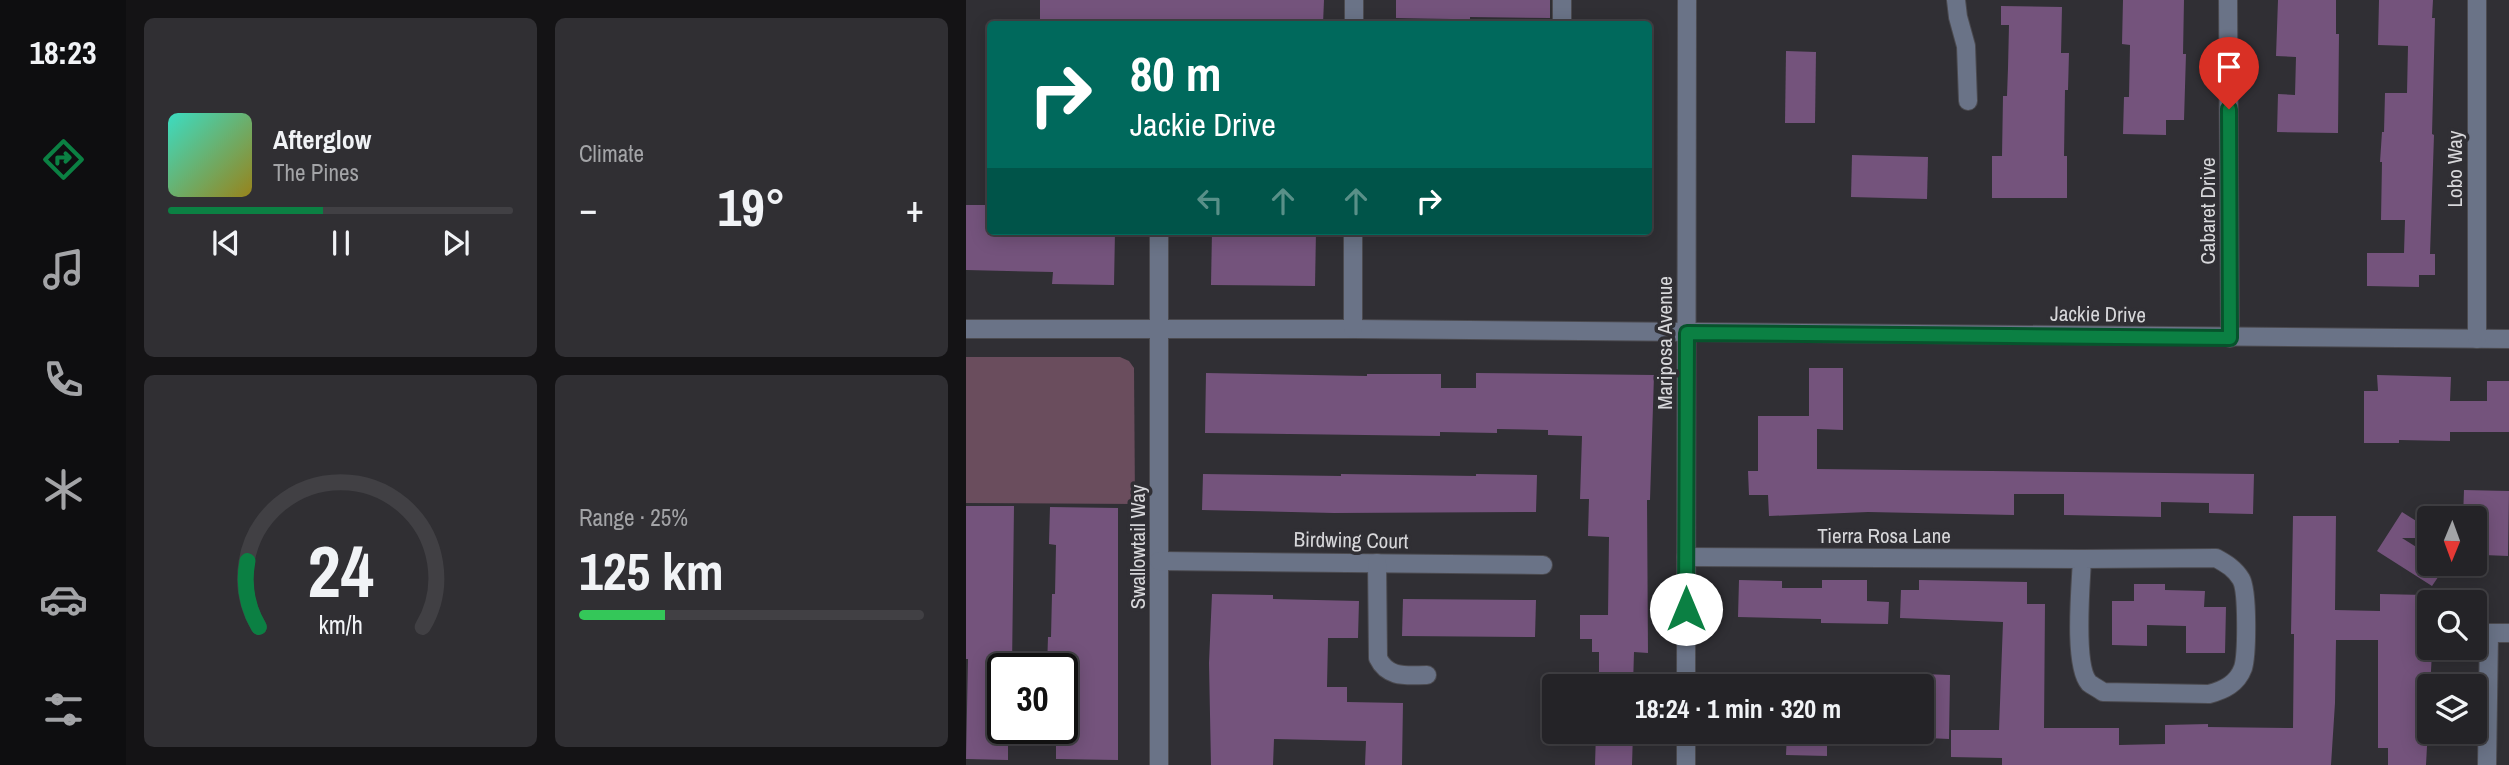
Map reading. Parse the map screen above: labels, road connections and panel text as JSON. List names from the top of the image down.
{
  "streets": {
    "street": [
      "Lobo Way",
      "Cabaret Drive",
      "Jackie Drive",
      "Mariposa Avenue",
      "Tierra Rosa Lane",
      "Birdwing Court",
      "Swallowtail Way"
    ]
  },
  "crossings": [
    ["Lobo Way", "Jackie Drive"],
    ["Cabaret Drive", "Jackie Drive"],
    ["Jackie Drive", "Mariposa Avenue"],
    ["Jackie Drive", "Swallowtail Way"],
    ["Mariposa Avenue", "Tierra Rosa Lane"],
    ["Birdwing Court", "Swallowtail Way"]
  ],
  "north": "bottom",
  "page": {
    "tabs": "18:23",
    "tile": [
      "Climate",
      ["Range · 25%", "125 km"]
    ],
    "turn": ["80 m", "Jackie Drive"],
    "song": ["Afterglow", "The Pines"],
    "heat": ["−", "19°", "+"],
    "limit": "30",
    "trip": "18:24 · 1 min · 320 m",
    "gauge": ["24", "km/h"]
  }
}
